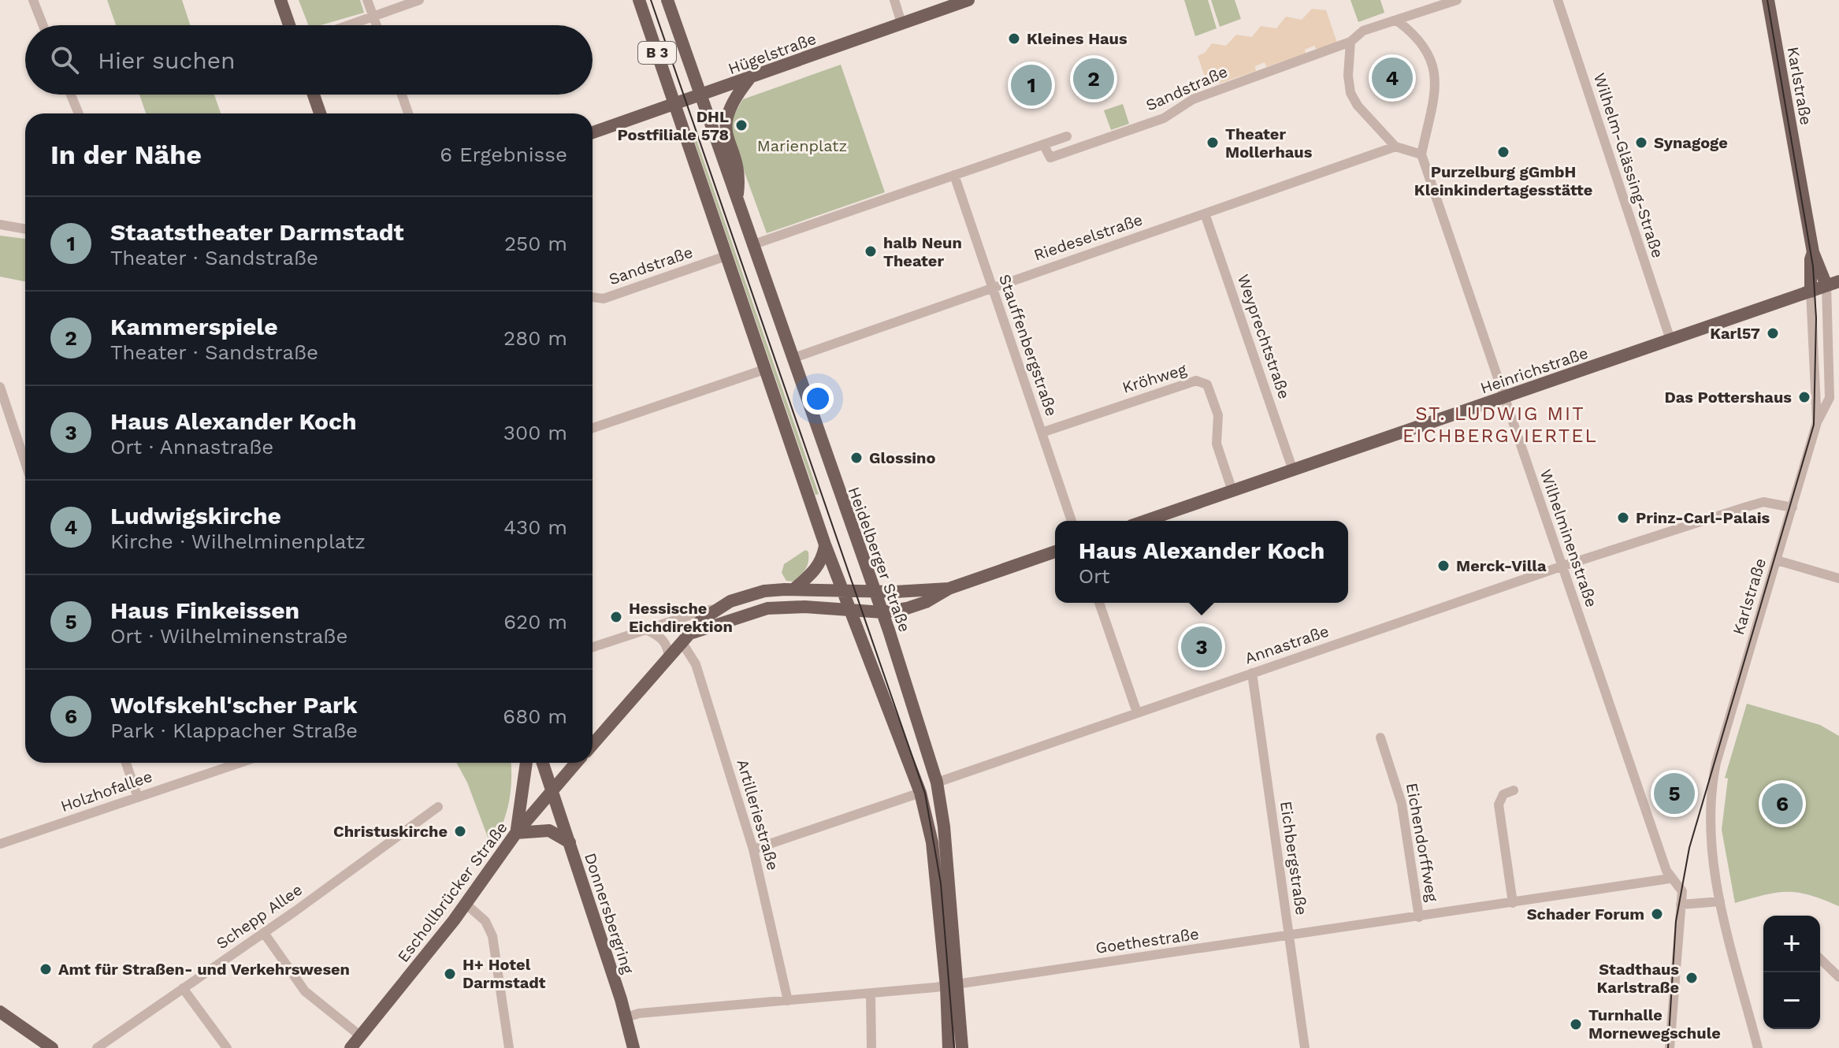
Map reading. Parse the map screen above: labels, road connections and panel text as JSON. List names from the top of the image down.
{
  "streets": {
    "main road": [
      "B 3",
      "Hügelstraße",
      "Karlstraße",
      "Heinrichstraße",
      "Heidelberger Straße",
      "Eschollbrücker Straße",
      "Donnersbergring"
    ],
    "street": [
      "Sandstraße",
      "Wilhelm-Glässing-Straße",
      "Riedeselstraße",
      "Weyprechtstraße",
      "Stauffenbergstraße",
      "Kröhweg",
      "Wilhelminenstraße",
      "Annastraße",
      "Holzhofallee",
      "Artilleriestraße",
      "Eichendorffweg",
      "Eichbergstraße",
      "Schepp Allee",
      "Goethestraße"
    ]
  },
  "crossings": [
    ["B 3", "Hügelstraße"],
    ["B 3", "Heidelberger Straße"],
    ["Hügelstraße", "Heidelberger Straße"],
    ["Karlstraße", "Heinrichstraße"],
    ["Karlstraße", "Annastraße"],
    ["Sandstraße", "Heidelberger Straße"],
    ["Wilhelm-Glässing-Straße", "Heinrichstraße"],
    ["Riedeselstraße", "Weyprechtstraße"],
    ["Riedeselstraße", "Stauffenbergstraße"],
    ["Riedeselstraße", "Heidelberger Straße"],
    ["Weyprechtstraße", "Heinrichstraße"],
    ["Stauffenbergstraße", "Kröhweg"],
    ["Heinrichstraße", "Kröhweg"],
    ["Heinrichstraße", "Wilhelminenstraße"],
    ["Wilhelminenstraße", "Annastraße"],
    ["Wilhelminenstraße", "Goethestraße"],
    ["Heidelberger Straße", "Annastraße"],
    ["Heidelberger Straße", "Goethestraße"],
    ["Annastraße", "Eichbergstraße"],
    ["Artilleriestraße", "Goethestraße"],
    ["Eichendorffweg", "Goethestraße"],
    ["Eichbergstraße", "Goethestraße"],
    ["Eschollbrücker Straße", "Donnersbergring"],
    ["Donnersbergring", "Goethestraße"]
  ],
  "districts": ["ST. LUDWIG MIT EICHBERGVIERTEL"],
  "parks": ["Marienplatz"],
  "places": [
    "Kleines Haus",
    "DHL Postfiliale 578",
    "Theater Mollerhaus",
    "Synagoge",
    "Purzelburg gGmbH Kleinkindertagesstätte",
    "halb Neun Theater",
    "Karl57",
    "Das Pottershaus",
    "Glossino",
    "Prinz-Carl-Palais",
    "Merck-Villa",
    "Hessische Eichdirektion",
    "Christuskirche",
    "Schader Forum",
    "Amt für Straßen- und Verkehrswesen",
    "H+ Hotel Darmstadt",
    "Stadthaus Karlstraße",
    "Turnhalle Mornewegschule"
  ],
  "page": {
    "search": "Hier suchen",
    "pins": [
      "4",
      "2",
      "1",
      "3",
      "5",
      "6"
    ],
    "heading": ["In der Nähe", "6 Ergebnisse"],
    "list": [
      {
        "mark": "1",
        "name": "Staatstheater Darmstadt",
        "note": "Theater · Sandstraße",
        "value": "250 m"
      },
      {
        "mark": "2",
        "name": "Kammerspiele",
        "note": "Theater · Sandstraße",
        "value": "280 m"
      },
      {
        "mark": "3",
        "name": "Haus Alexander Koch",
        "note": "Ort · Annastraße",
        "value": "300 m"
      },
      {
        "mark": "4",
        "name": "Ludwigskirche",
        "note": "Kirche · Wilhelminenplatz",
        "value": "430 m"
      },
      {
        "mark": "5",
        "name": "Haus Finkeissen",
        "note": "Ort · Wilhelminenstraße",
        "value": "620 m"
      },
      {
        "mark": "6",
        "name": "Wolfskehl'scher Park",
        "note": "Park · Klappacher Straße",
        "value": "680 m"
      }
    ],
    "popup": ["Haus Alexander Koch", "Ort"],
    "map_buttons": ["+", "−"]
  }
}
